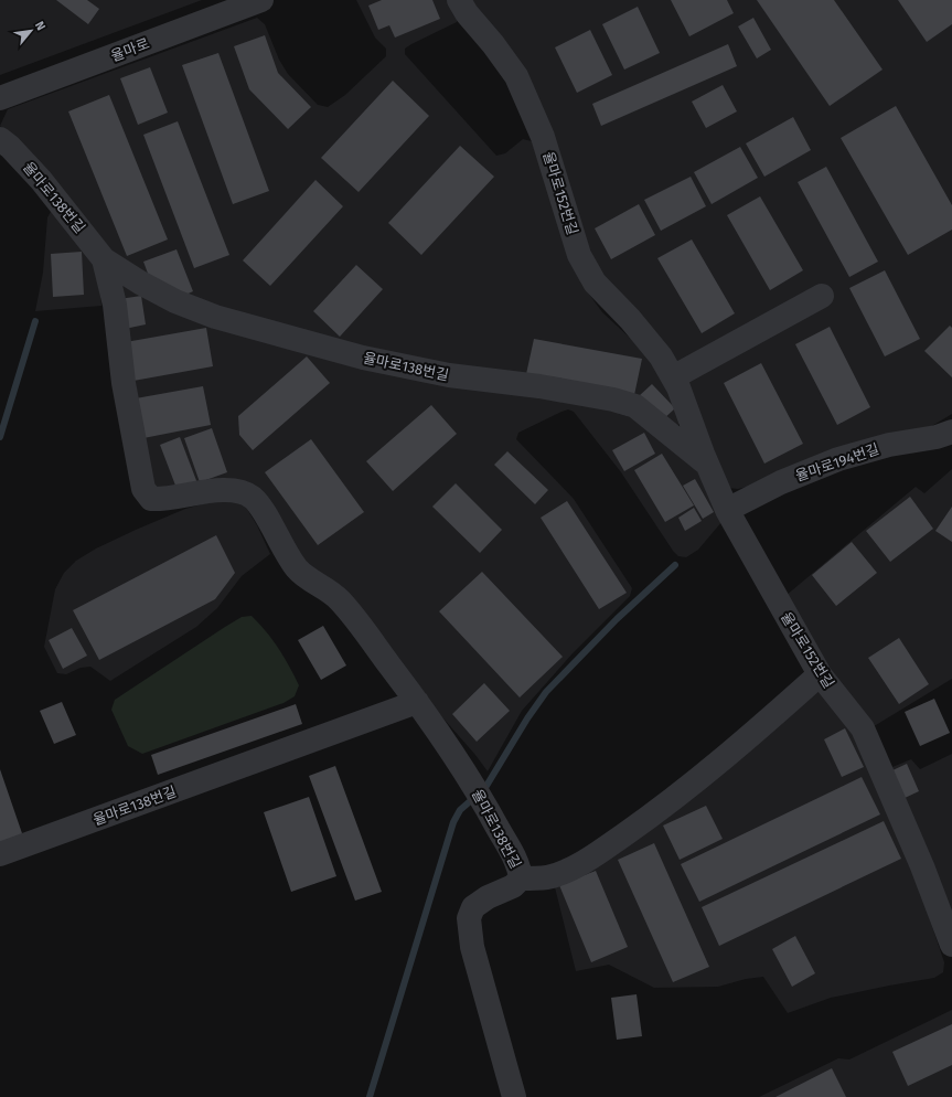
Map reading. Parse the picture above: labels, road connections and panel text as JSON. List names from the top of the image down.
{
  "streets": {
    "street": [
      "율마로",
      "율마로152번길",
      "율마로138번길",
      "율마로194번길"
    ]
  },
  "crossings": [
    ["율마로152번길", "율마로138번길"],
    ["율마로152번길", "율마로194번길"]
  ],
  "north": "top right"
}
